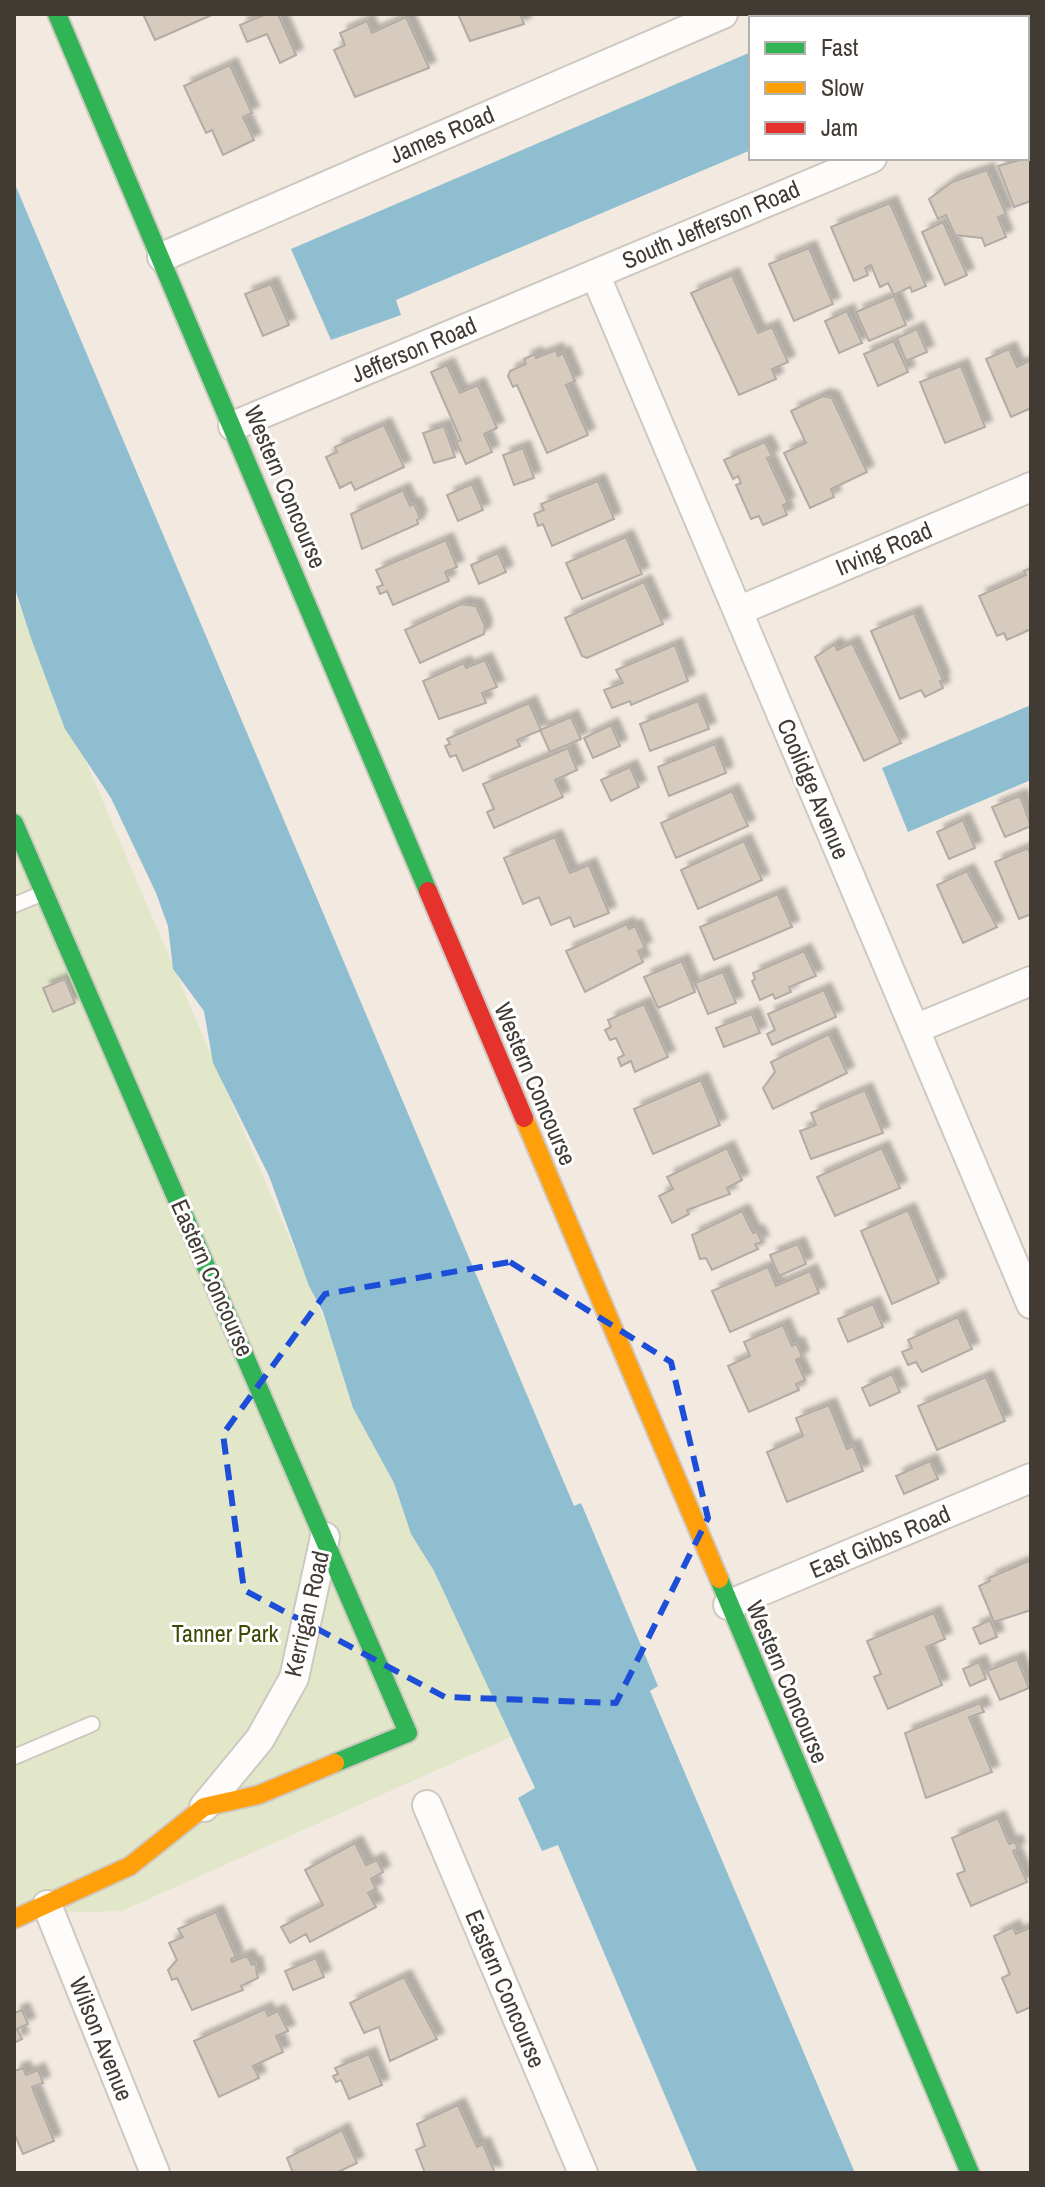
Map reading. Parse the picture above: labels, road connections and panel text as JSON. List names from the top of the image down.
{
  "streets": {
    "street": [
      "James Road",
      "South Jefferson Road",
      "Jefferson Road",
      "Western Concourse",
      "Irving Road",
      "Coolidge Avenue",
      "Eastern Concourse",
      "East Gibbs Road",
      "Kerrigan Road",
      "Wilson Avenue"
    ]
  },
  "crossings": [
    ["James Road", "Western Concourse"],
    ["South Jefferson Road", "Jefferson Road"],
    ["South Jefferson Road", "Coolidge Avenue"],
    ["Jefferson Road", "Western Concourse"],
    ["Jefferson Road", "Coolidge Avenue"],
    ["Western Concourse", "East Gibbs Road"],
    ["Irving Road", "Coolidge Avenue"],
    ["Eastern Concourse", "Kerrigan Road"],
    ["Kerrigan Road", "Wilson Avenue"]
  ],
  "parks": ["Tanner Park"],
  "legend": ["Fast", "Slow", "Jam"]
}
